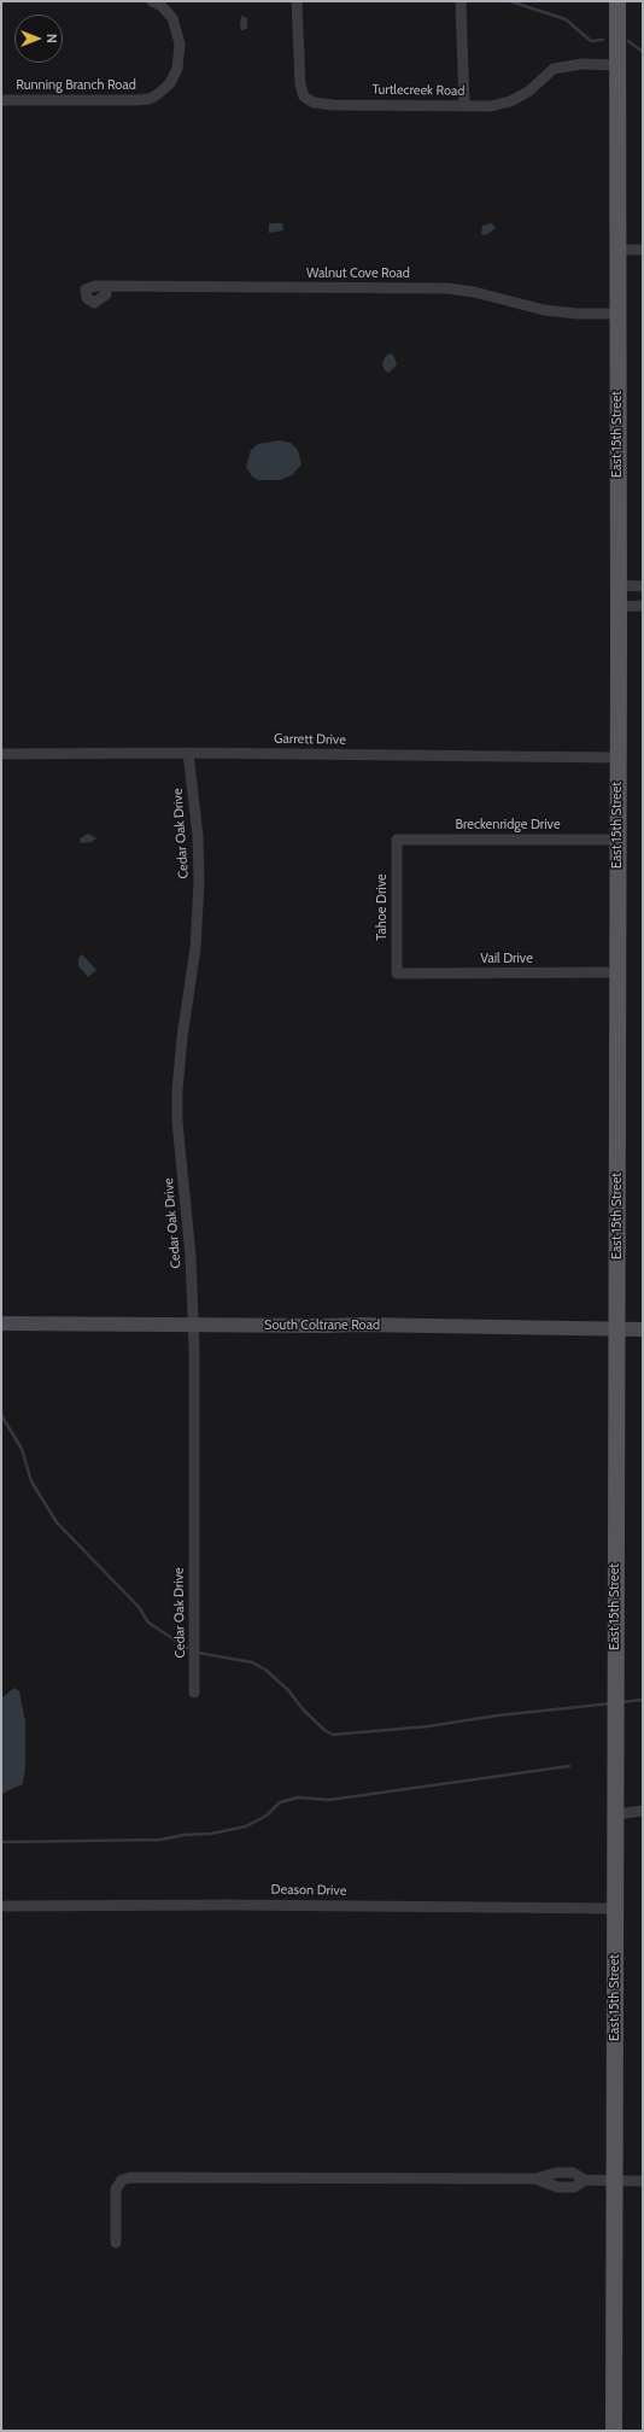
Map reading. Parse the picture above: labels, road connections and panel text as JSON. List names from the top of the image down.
{
  "streets": {
    "main road": ["East 15th Street", "South Coltrane Road"],
    "street": [
      "Running Branch Road",
      "Turtlecreek Road",
      "Walnut Cove Road",
      "Garrett Drive",
      "Breckenridge Drive",
      "Cedar Oak Drive",
      "Tahoe Drive",
      "Vail Drive",
      "Deason Drive"
    ]
  },
  "crossings": [
    ["Turtlecreek Road", "East 15th Street"],
    ["Walnut Cove Road", "East 15th Street"],
    ["East 15th Street", "Garrett Drive"],
    ["East 15th Street", "Breckenridge Drive"],
    ["East 15th Street", "Vail Drive"],
    ["East 15th Street", "South Coltrane Road"],
    ["East 15th Street", "Deason Drive"],
    ["Garrett Drive", "Cedar Oak Drive"],
    ["Breckenridge Drive", "Tahoe Drive"],
    ["Cedar Oak Drive", "South Coltrane Road"],
    ["Tahoe Drive", "Vail Drive"]
  ],
  "north": "right"
}
